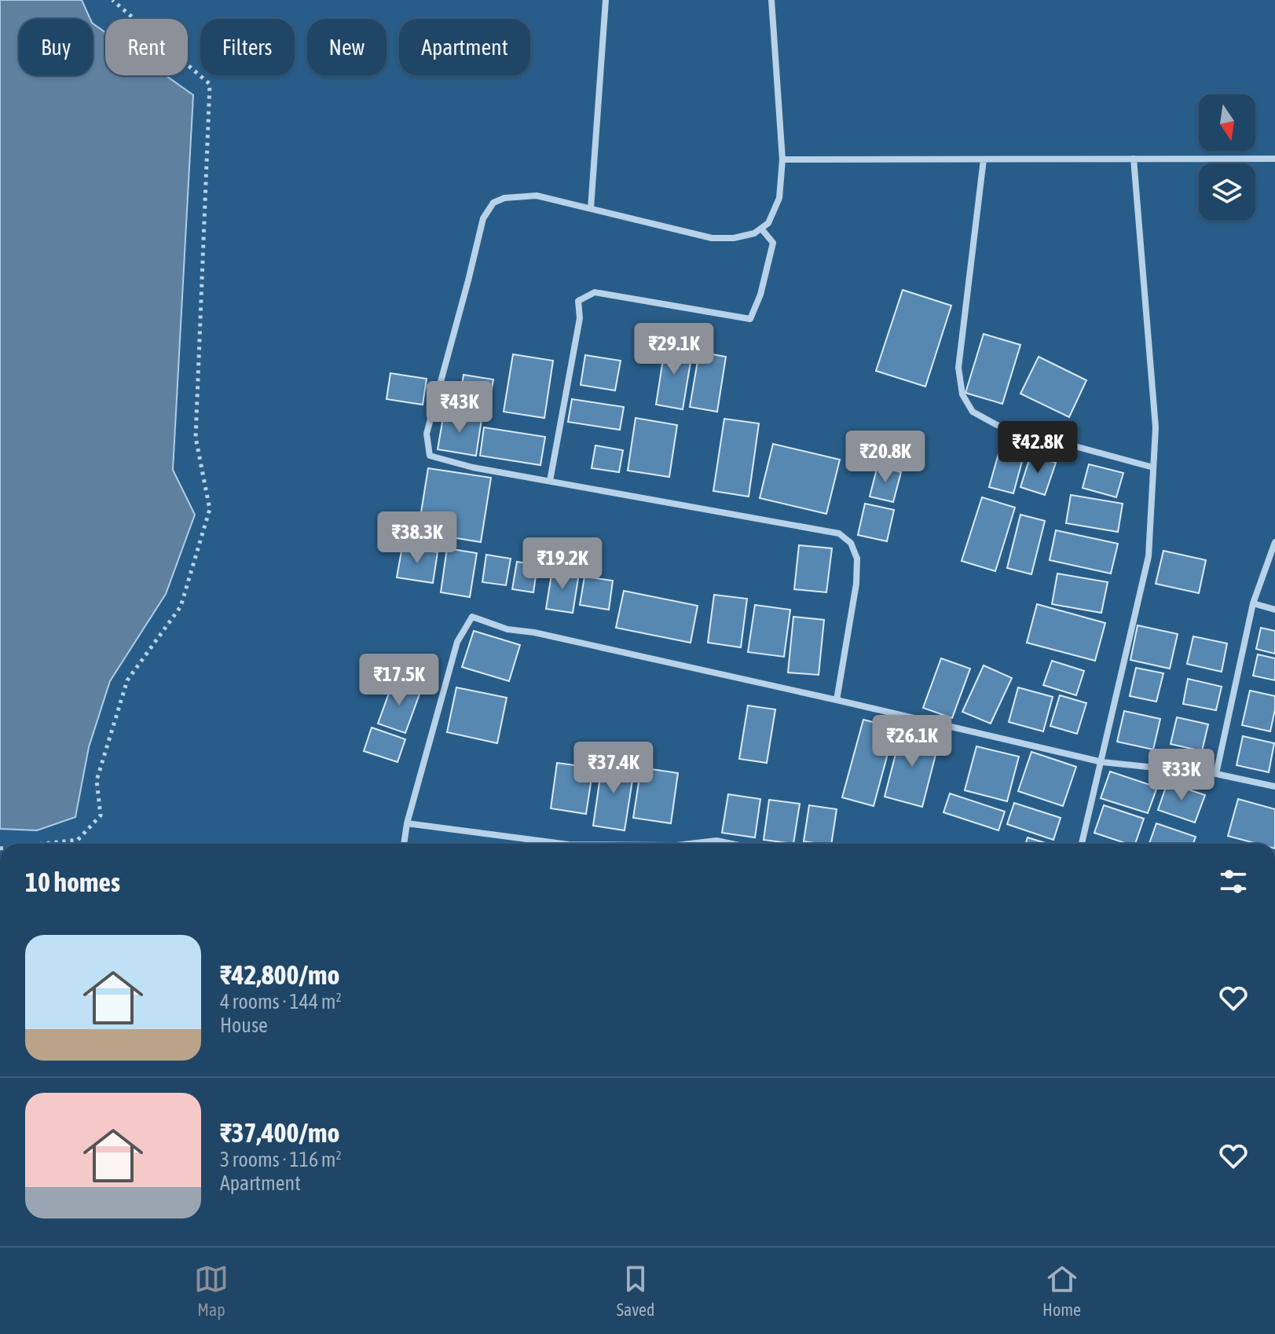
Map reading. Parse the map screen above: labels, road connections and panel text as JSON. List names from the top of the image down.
{
  "north": "bottom",
  "page": {
    "chip": [
      "Buy",
      "Rent",
      "Filters",
      "New",
      "Apartment"
    ],
    "price": [
      "₹29.1K",
      "₹43K",
      "₹42.8K",
      "₹20.8K",
      "₹38.3K",
      "₹19.2K",
      "₹17.5K",
      "₹26.1K",
      "₹37.4K",
      "₹33K"
    ],
    "heading": "10 homes",
    "list": [
      {
        "name": "₹42,800/mo",
        "note": "4 rooms · 144 m² · House"
      },
      {
        "name": "₹37,400/mo",
        "note": "3 rooms · 116 m² · Apartment"
      }
    ],
    "tabs": ["Map", "Saved", "Home"]
  }
}
